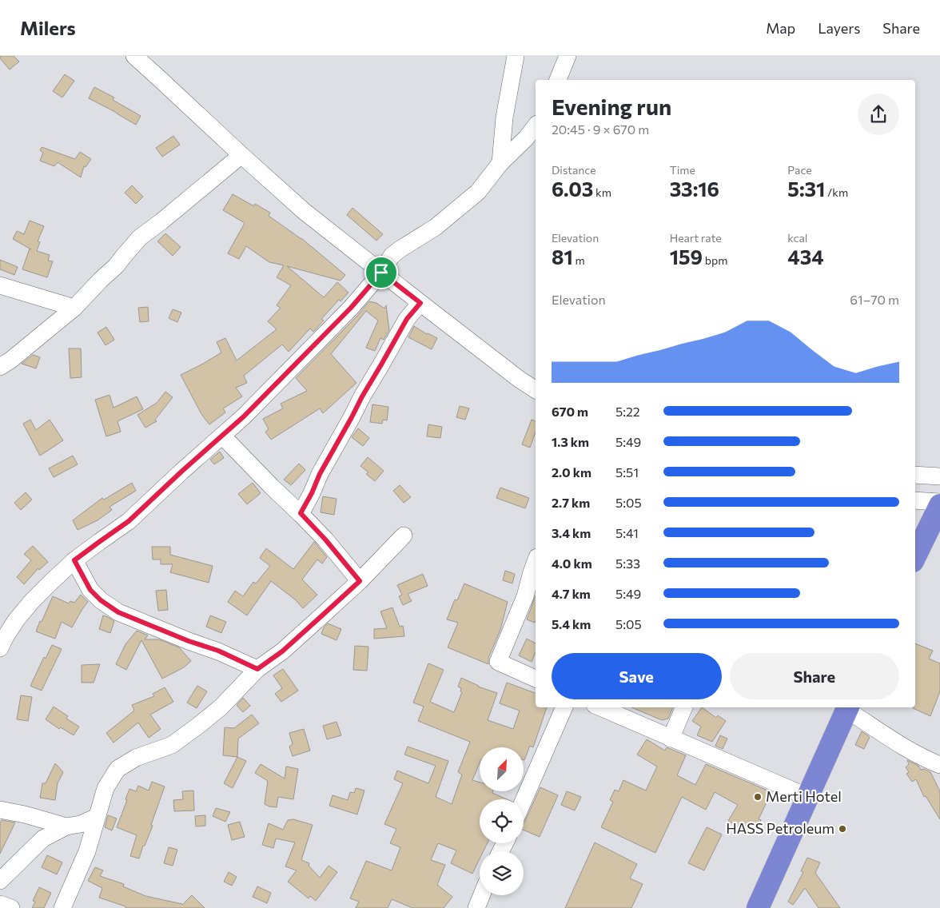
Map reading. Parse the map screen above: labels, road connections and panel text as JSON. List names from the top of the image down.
{
  "places": ["Merti Hotel", "HASS Petroleum"],
  "north": "top right",
  "page": {
    "header": "Milers",
    "nav": ["Map", "Layers", "Share"],
    "heading": ["Evening run", "20:45 · 9 × 670 m"],
    "stats": [
      ["Distance", "6.03 km"],
      ["Time", "33:16"],
      ["Pace", "5:31 /km"],
      ["Elevation", "81 m"],
      ["Heart rate", "159 bpm"],
      ["kcal", "434"]
    ],
    "chart": ["Elevation", "61–70 m"],
    "list": [
      {
        "name": "670 m",
        "note": "5:22"
      },
      {
        "name": "1.3 km",
        "note": "5:49"
      },
      {
        "name": "2.0 km",
        "note": "5:51"
      },
      {
        "name": "2.7 km",
        "note": "5:05"
      },
      {
        "name": "3.4 km",
        "note": "5:41"
      },
      {
        "name": "4.0 km",
        "note": "5:33"
      },
      {
        "name": "4.7 km",
        "note": "5:49"
      },
      {
        "name": "5.4 km",
        "note": "5:05"
      }
    ],
    "buttons": ["Save", "Share"]
  }
}
